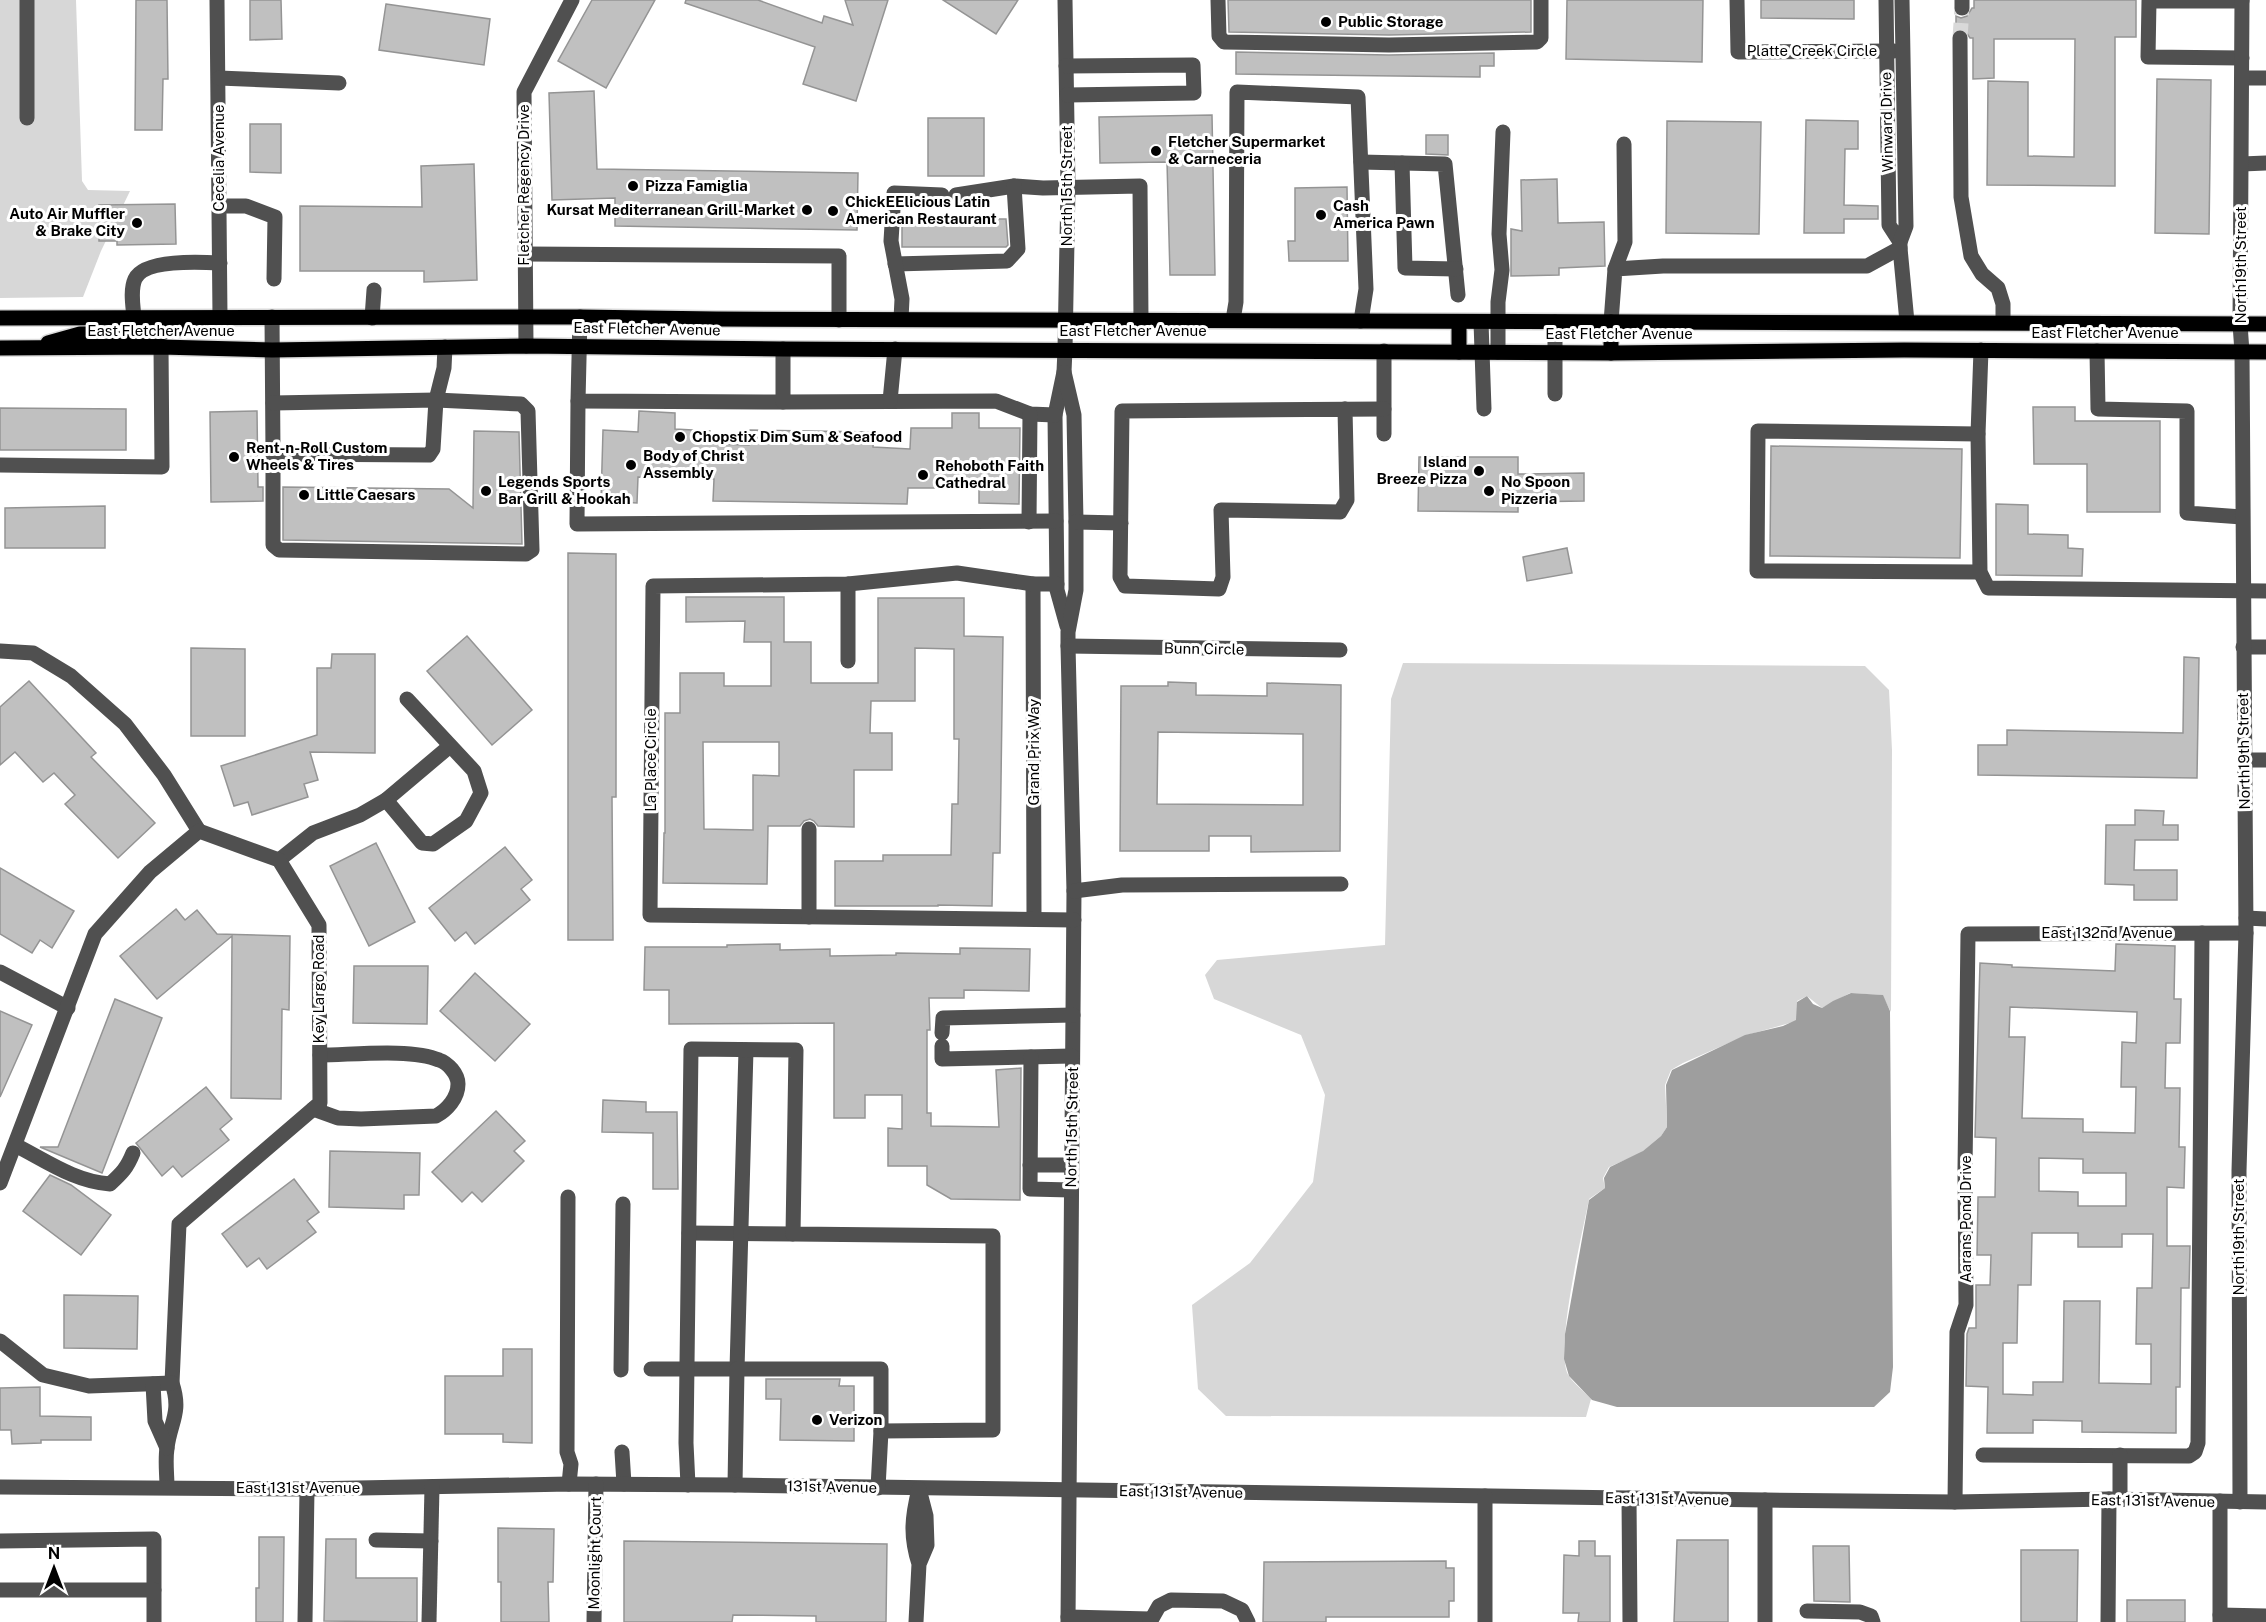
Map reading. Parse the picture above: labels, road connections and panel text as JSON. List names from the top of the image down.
{
  "streets": {
    "main road": ["East Fletcher Avenue"],
    "street": [
      "Platte Creek Circle",
      "Winward Drive",
      "Cecelia Avenue",
      "Fletcher Regency Drive",
      "North 15th Street",
      "North19th Street",
      "Bunn Circle",
      "Grand Prix Way",
      "La Place Circle",
      "East 132nd Avenue",
      "Key Largo Road",
      "Aarans Pond Drive",
      "131st Avenue",
      "East 131st Avenue",
      "Moonlight Court"
    ]
  },
  "crossings": [
    ["Platte Creek Circle", "Winward Drive"],
    ["Winward Drive", "East Fletcher Avenue"],
    ["Cecelia Avenue", "East Fletcher Avenue"],
    ["Fletcher Regency Drive", "East Fletcher Avenue"],
    ["North 15th Street", "East Fletcher Avenue"],
    ["North 15th Street", "Bunn Circle"],
    ["North 15th Street", "La Place Circle"],
    ["North 15th Street", "131st Avenue"],
    ["North 15th Street", "East 131st Avenue"],
    ["North19th Street", "East Fletcher Avenue"],
    ["North19th Street", "East 132nd Avenue"],
    ["North19th Street", "East 131st Avenue"],
    ["Grand Prix Way", "La Place Circle"],
    ["East 132nd Avenue", "Aarans Pond Drive"],
    ["Aarans Pond Drive", "East 131st Avenue"],
    ["131st Avenue", "East 131st Avenue"],
    ["131st Avenue", "Moonlight Court"],
    ["East 131st Avenue", "Moonlight Court"]
  ],
  "places": [
    "Public Storage",
    "Fletcher Supermarket & Carneceria",
    "Pizza Famiglia",
    "Kursat Mediterranean Grill-Market",
    "ChickEElicious Latin American Restaurant",
    "Cash America Pawn",
    "Auto Air Muffler & Brake City",
    "Chopstix Dim Sum & Seafood",
    "Rent-n-Roll Custom Wheels & Tires",
    "Body of Christ Assembly",
    "Island Breeze Pizza",
    "Rehoboth Faith Cathedral",
    "Legends Sports Bar Grill & Hookah",
    "No Spoon Pizzeria",
    "Little Caesars",
    "Verizon"
  ],
  "north": "top"
}
